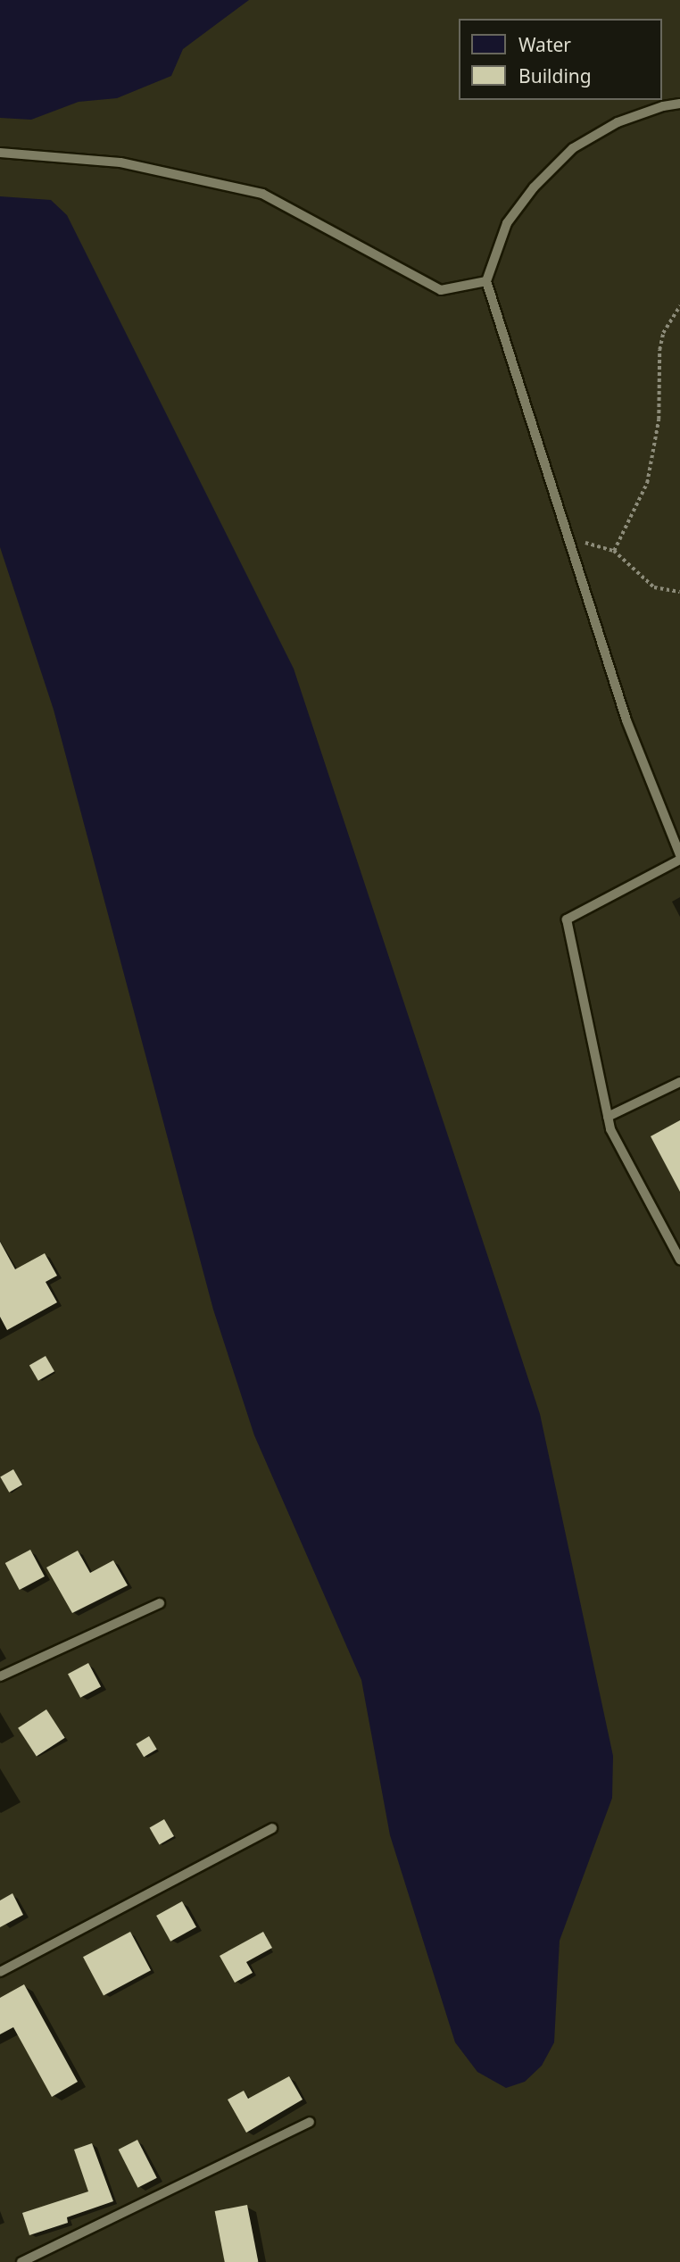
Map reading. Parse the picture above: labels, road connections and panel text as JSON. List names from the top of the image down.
{
  "legend": ["Water", "Building"]
}
